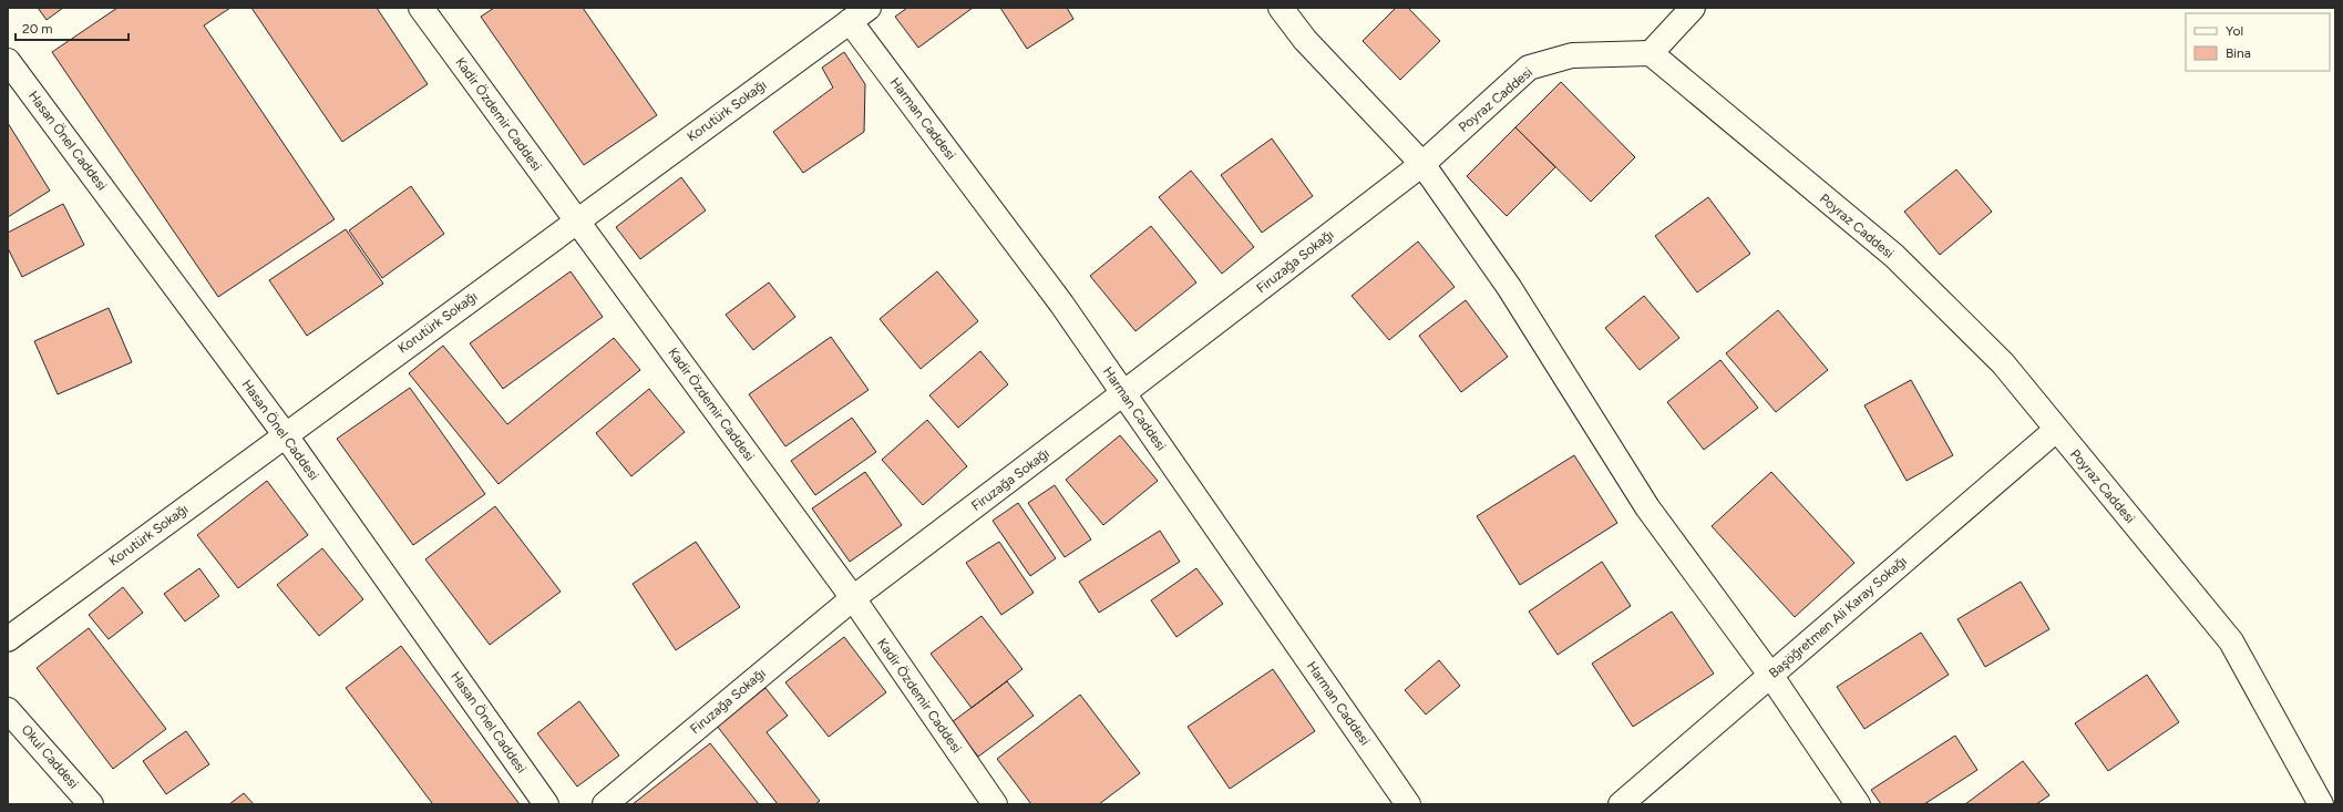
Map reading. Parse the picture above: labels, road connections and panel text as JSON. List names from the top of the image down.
{
  "streets": {
    "street": [
      "Poyraz Caddesi",
      "Korutürk Sokağı",
      "Kadir Özdemir Caddesi",
      "Harman Caddesi",
      "Hasan Önel Caddesi",
      "Firuzağa Sokağı",
      "Başöğretmen Ali Karay Sokağı",
      "Okul Caddesi"
    ]
  },
  "crossings": [
    ["Poyraz Caddesi", "Firuzağa Sokağı"],
    ["Poyraz Caddesi", "Başöğretmen Ali Karay Sokağı"],
    ["Korutürk Sokağı", "Kadir Özdemir Caddesi"],
    ["Korutürk Sokağı", "Harman Caddesi"],
    ["Korutürk Sokağı", "Hasan Önel Caddesi"],
    ["Kadir Özdemir Caddesi", "Firuzağa Sokağı"],
    ["Harman Caddesi", "Firuzağa Sokağı"]
  ],
  "legend": ["Yol", "Bina"],
  "scale_bar": "20 m"
}
